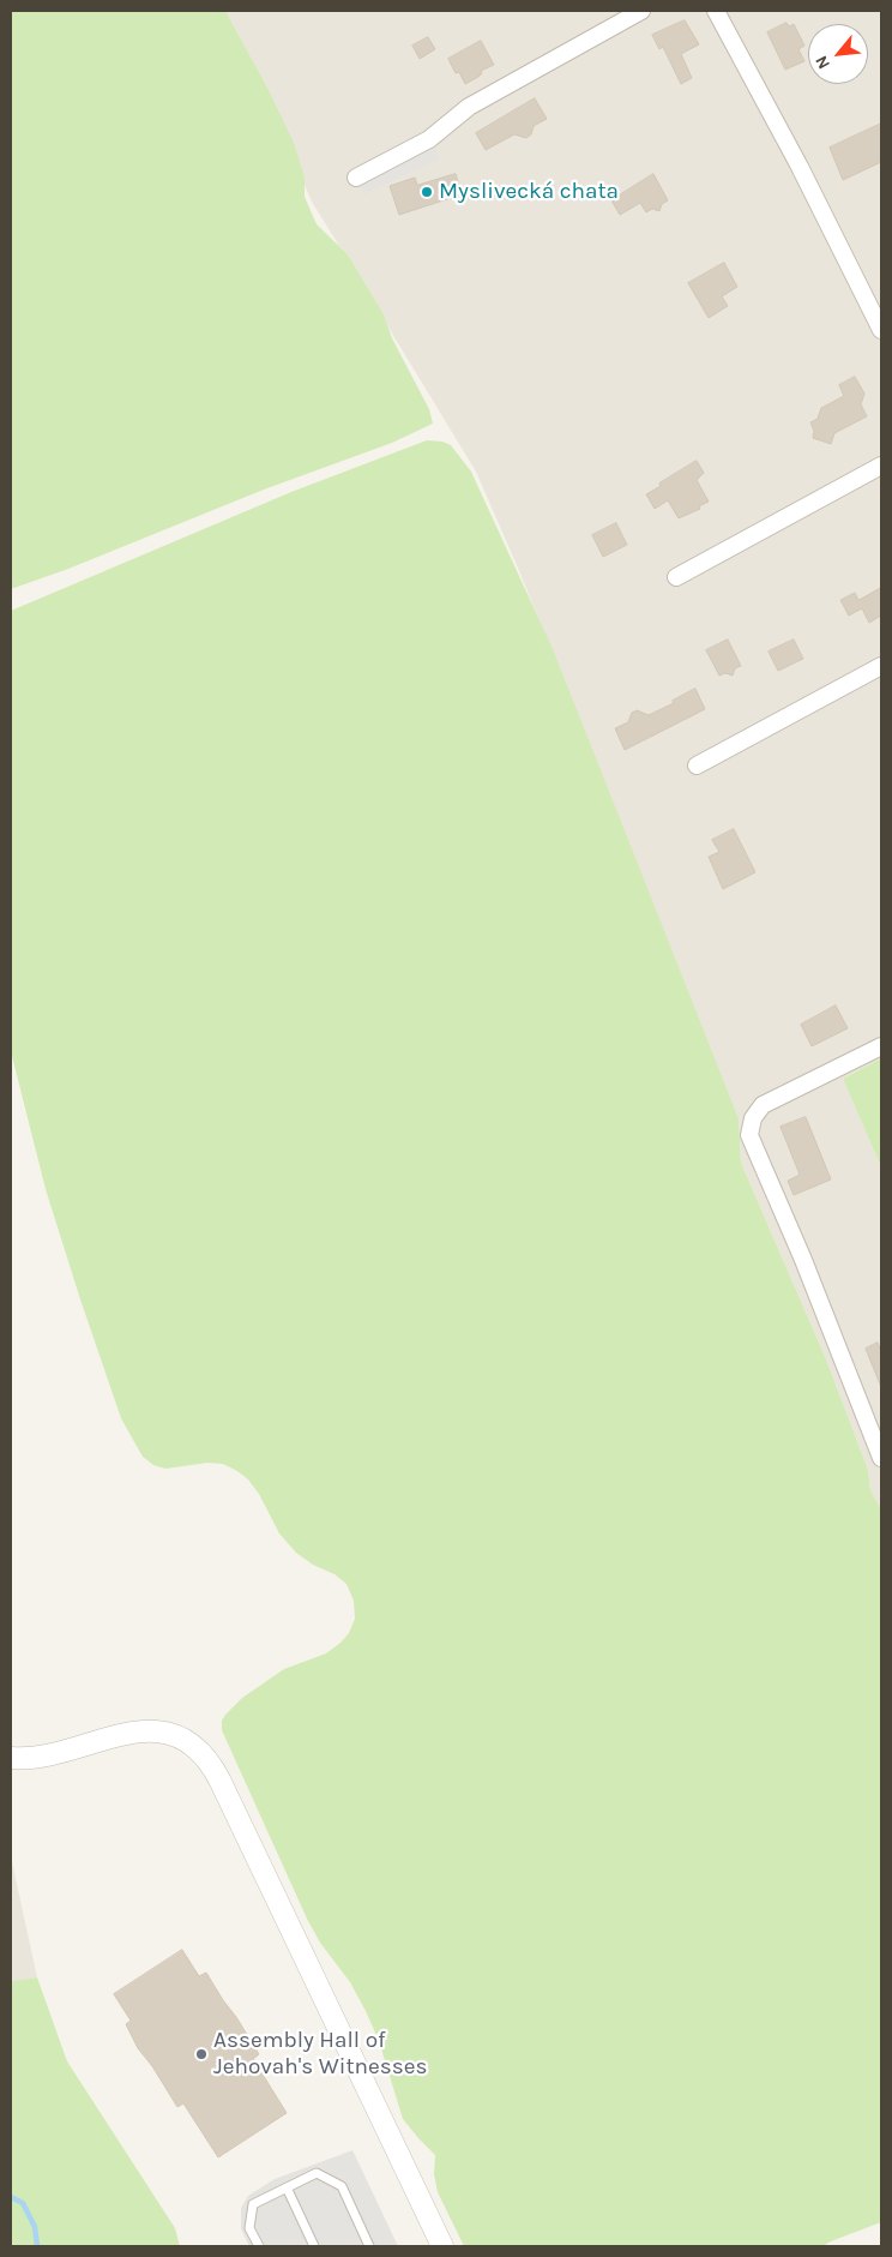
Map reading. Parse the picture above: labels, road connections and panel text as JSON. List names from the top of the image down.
{
  "places": ["Myslivecká chata", "Assembly Hall of Jehovah's Witnesses"],
  "north": "bottom left"
}
